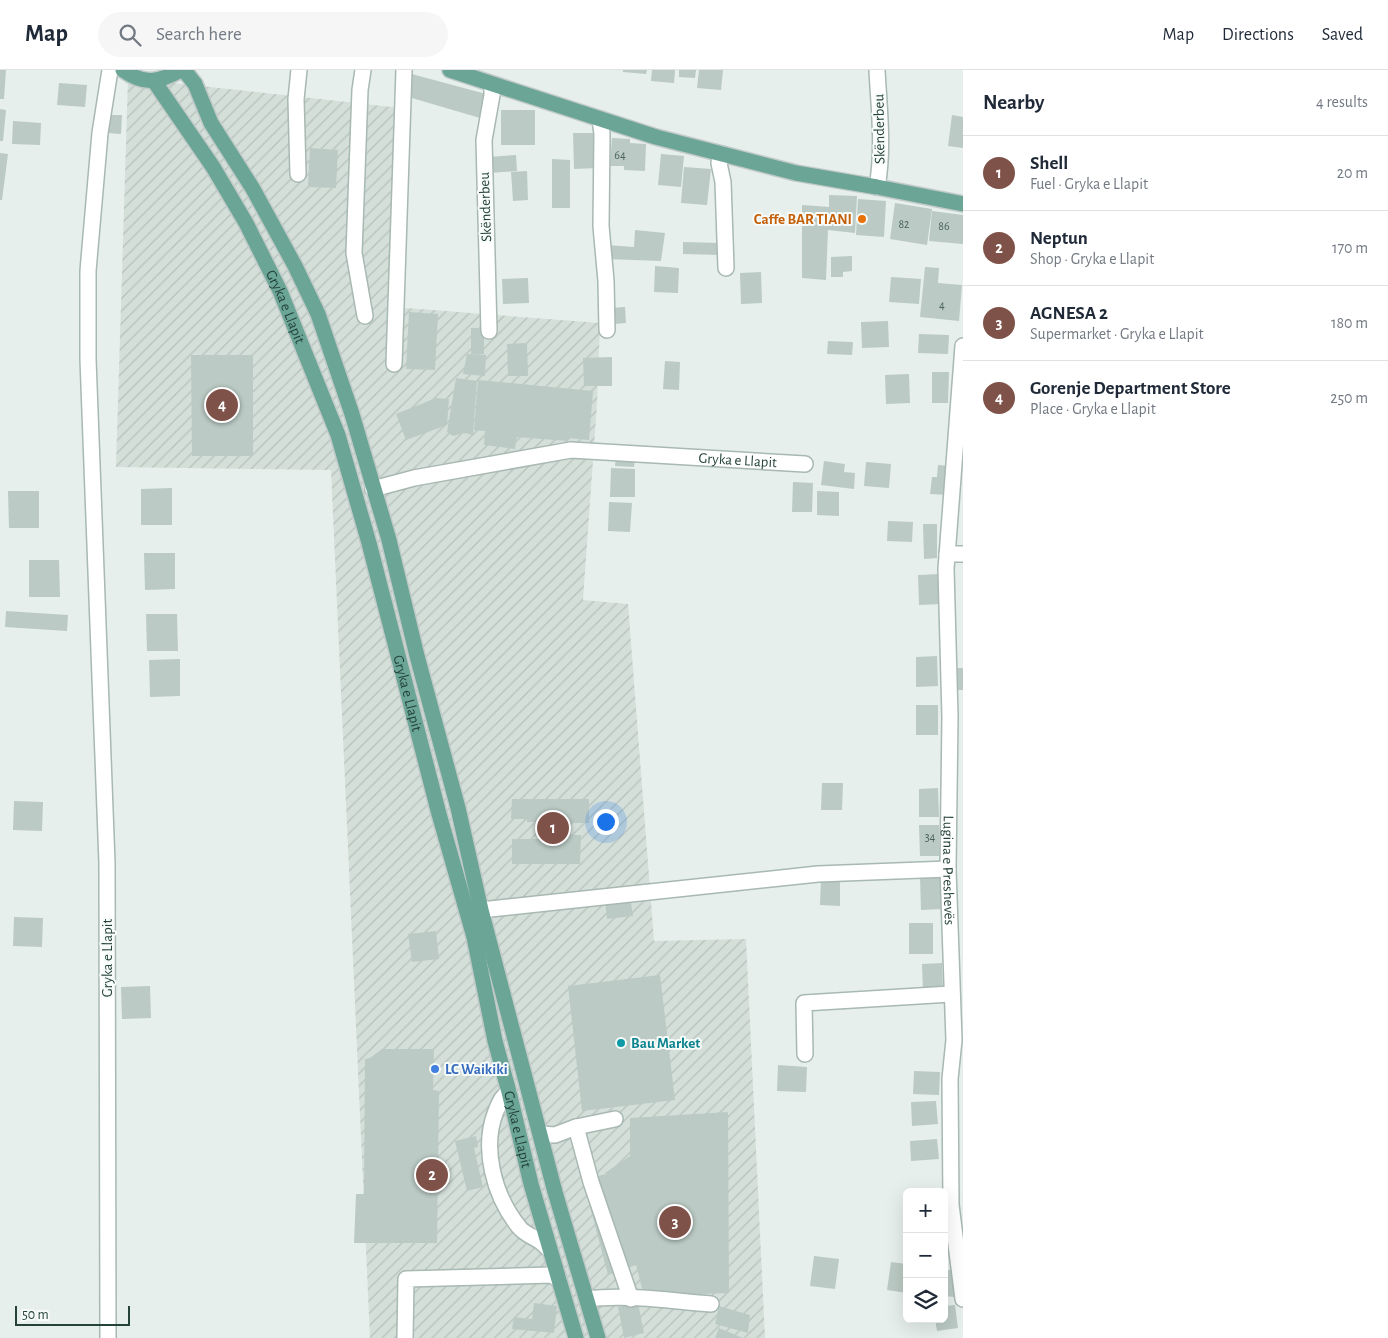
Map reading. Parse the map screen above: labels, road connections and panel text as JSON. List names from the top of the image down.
{
  "streets": {
    "main road": ["Skënderbeu", "Gryka e Llapit"],
    "street": ["Lugina e Preshevës"]
  },
  "places": ["Caffe BAR TIANI", "Bau Market", "LC Waikiki"],
  "house_numbers": [
    "64",
    "82",
    "86",
    "4",
    "34"
  ],
  "scale_bar": "50 m",
  "page": {
    "header": "Map",
    "search": "Search here",
    "nav": ["Map", "Directions", "Saved"],
    "heading": ["Nearby", "4 results"],
    "list": [
      {
        "mark": "1",
        "name": "Shell",
        "note": "Fuel · Gryka e Llapit",
        "value": "20 m"
      },
      {
        "mark": "2",
        "name": "Neptun",
        "note": "Shop · Gryka e Llapit",
        "value": "170 m"
      },
      {
        "mark": "3",
        "name": "AGNESA 2",
        "note": "Supermarket · Gryka e Llapit",
        "value": "180 m"
      },
      {
        "mark": "4",
        "name": "Gorenje Department Store",
        "note": "Place · Gryka e Llapit",
        "value": "250 m"
      }
    ],
    "pins": [
      "4",
      "1",
      "2",
      "3"
    ],
    "map_buttons": ["+", "−"],
    "scale": "50 m"
  }
}
